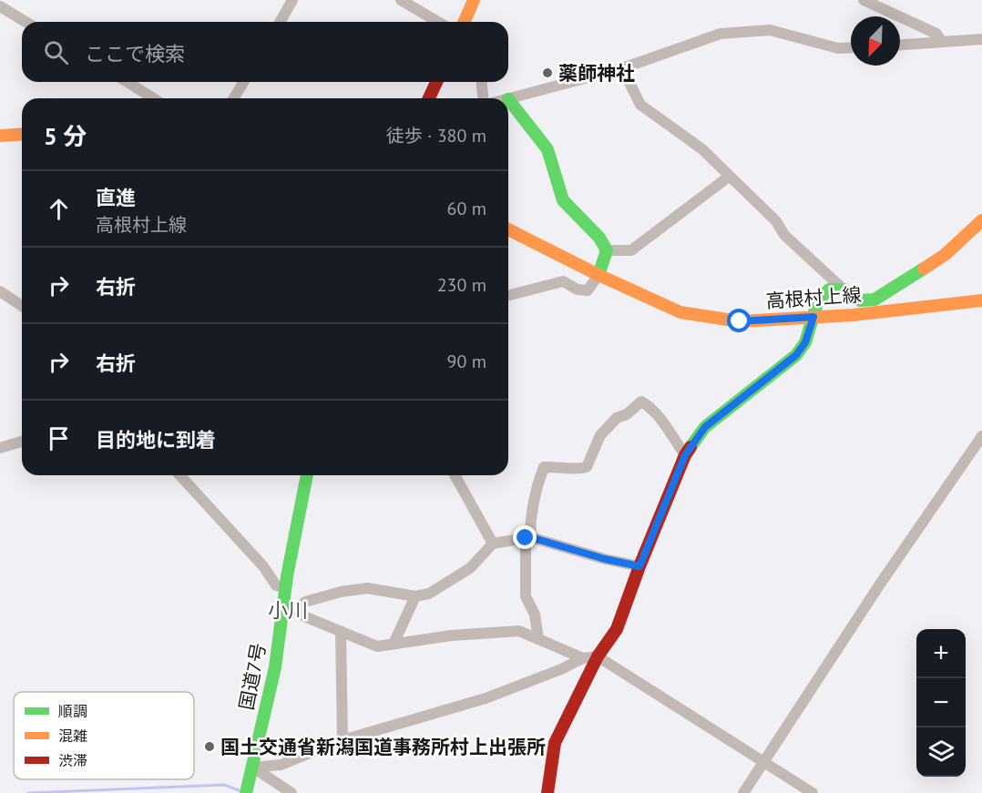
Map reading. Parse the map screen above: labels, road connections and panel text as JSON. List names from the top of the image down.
{
  "streets": {
    "main road": ["高根村上線", "国道7号"]
  },
  "districts": ["小川"],
  "places": ["薬師神社", "国土交通省新潟国道事務所村上出張所"],
  "legend": ["順調", "混雑", "渋滞"],
  "north": "bottom left",
  "page": {
    "search": "ここで検索",
    "heading": ["5 分", "徒歩 · 380 m"],
    "list": [
      ["直進", "高根村上線", "60 m"],
      ["右折", "230 m"],
      ["右折", "90 m"],
      "目的地に到着"
    ],
    "map_buttons": ["+", "−"]
  }
}
